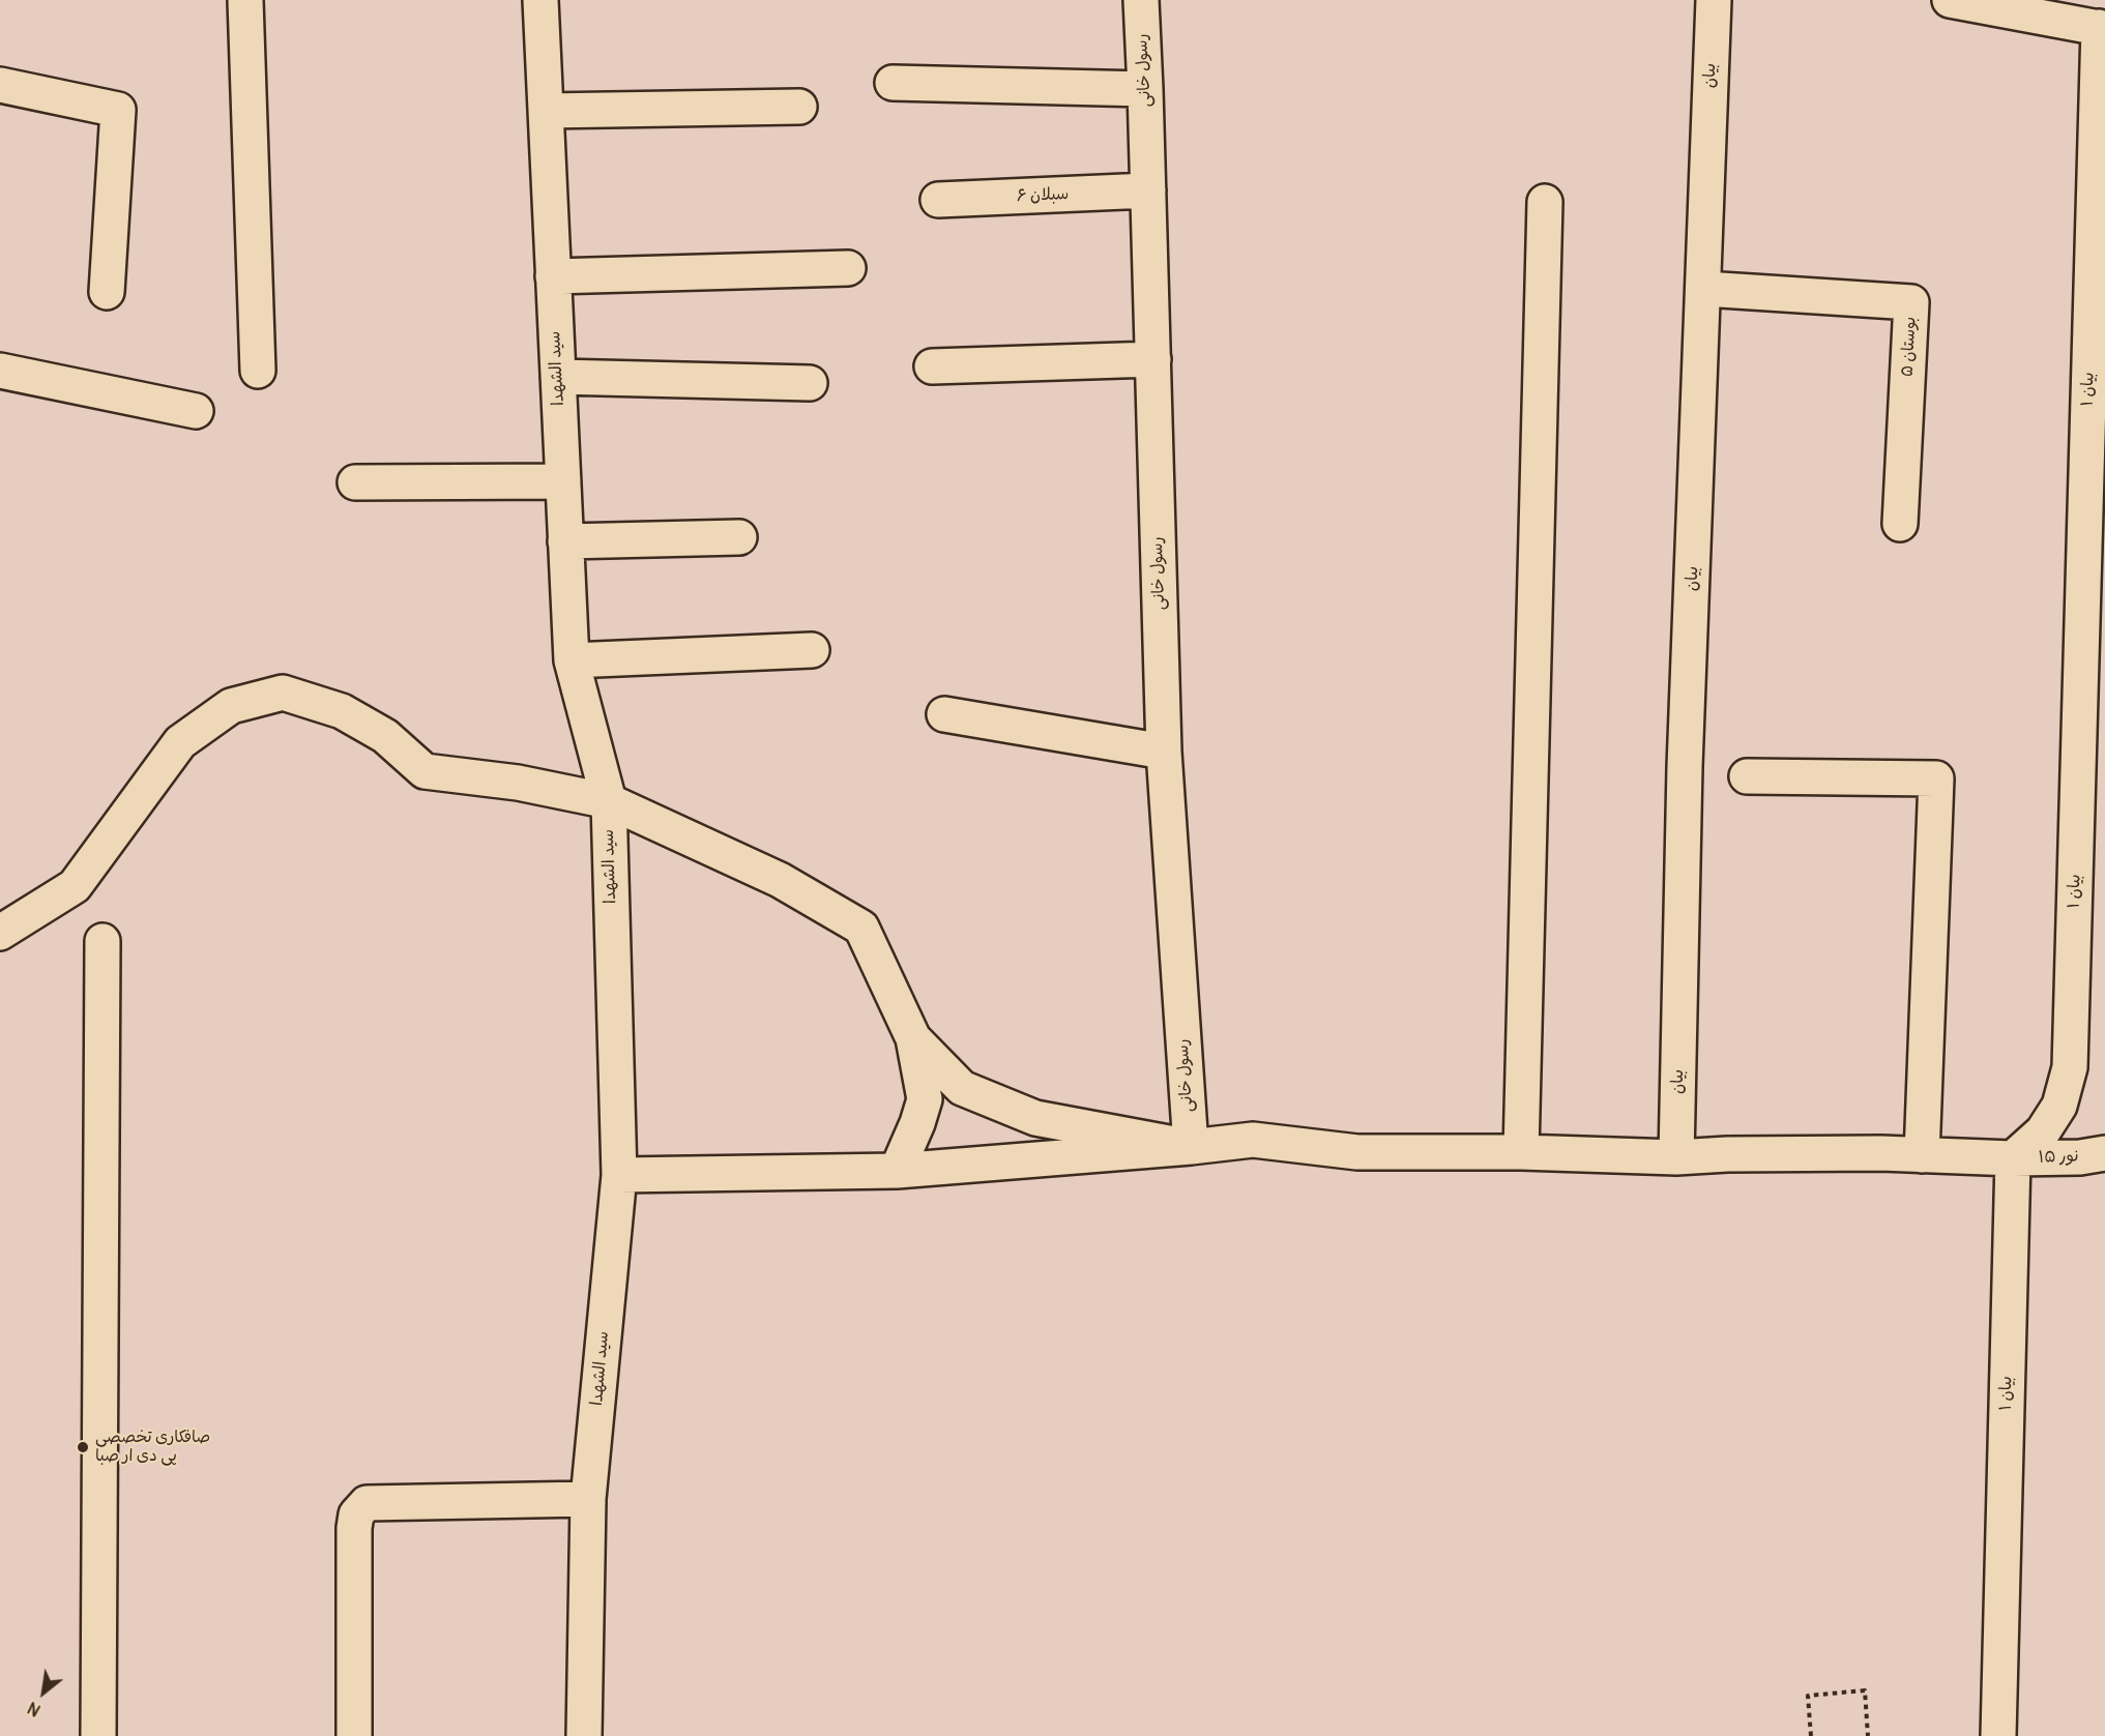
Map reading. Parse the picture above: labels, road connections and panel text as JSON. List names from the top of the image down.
{
  "streets": {
    "street": [
      "رسول خانی",
      "بیان",
      "سبلان ۶",
      "بوستان ۵",
      "سید الشهدا",
      "بیان ۱",
      "نور ۱۵"
    ]
  },
  "crossings": [
    ["رسول خانی", "سبلان ۶"],
    ["رسول خانی", "نور ۱۵"],
    ["بیان", "بوستان ۵"],
    ["بیان", "نور ۱۵"],
    ["سید الشهدا", "نور ۱۵"],
    ["بیان ۱", "نور ۱۵"]
  ],
  "places": ["صافکاری تخصصی پی دی ار صبا"],
  "north": "bottom left"
}
